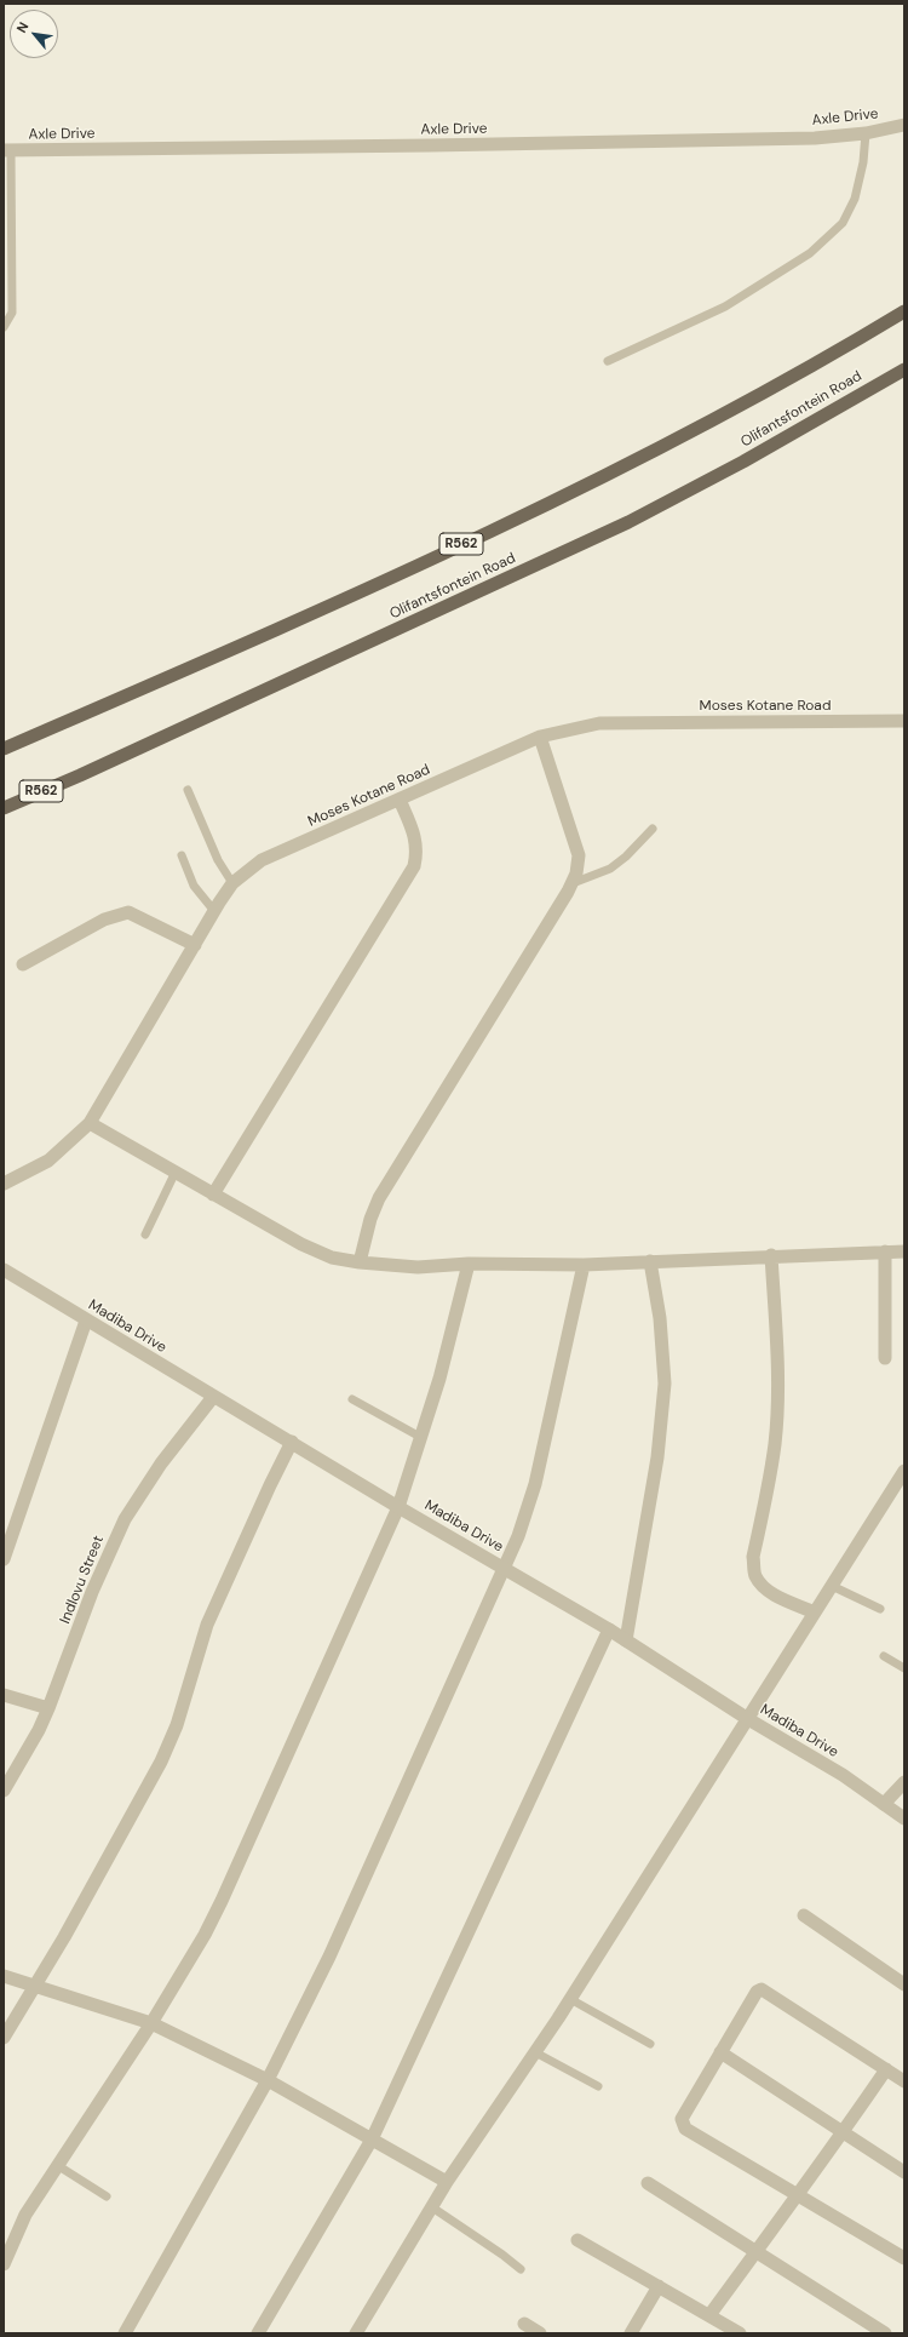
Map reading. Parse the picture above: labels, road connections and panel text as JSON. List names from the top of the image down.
{
  "streets": {
    "main road": ["Olifantsfontein Road", "R562"],
    "street": [
      "Axle Drive",
      "Moses Kotane Road",
      "Madiba Drive",
      "Indlovu Street"
    ]
  },
  "crossings": [
    ["Madiba Drive", "Indlovu Street"]
  ],
  "north": "top left"
}
